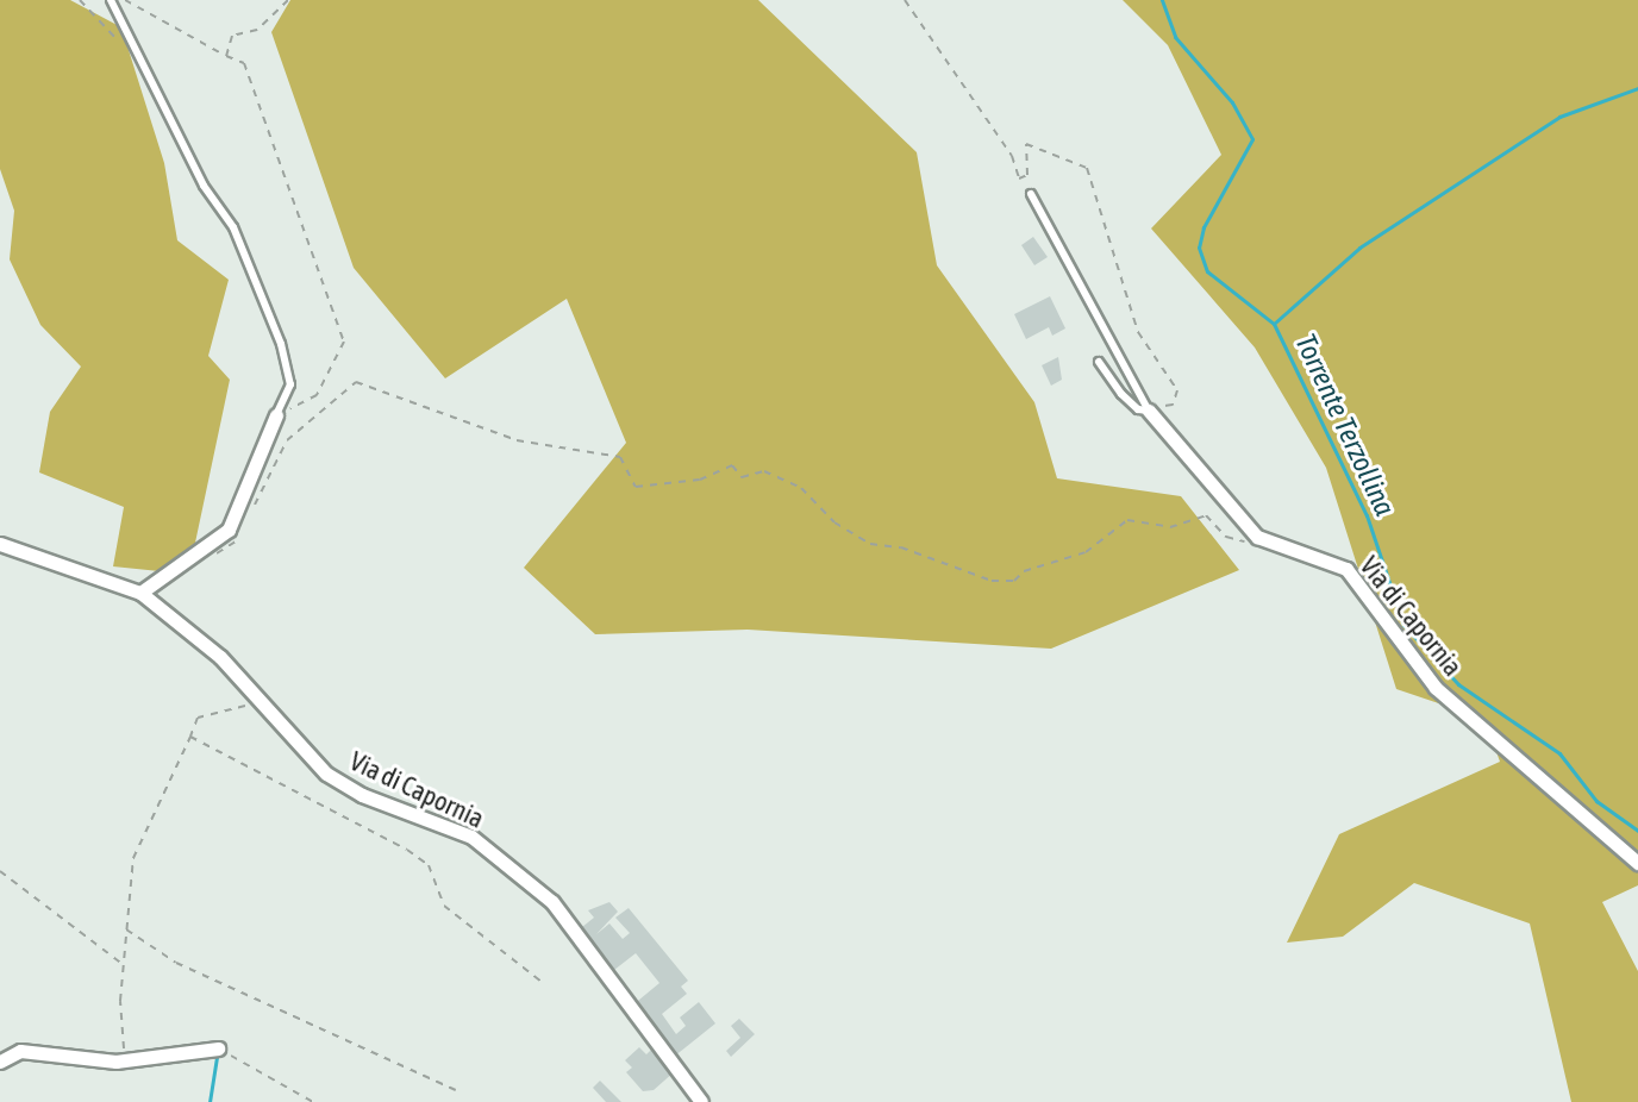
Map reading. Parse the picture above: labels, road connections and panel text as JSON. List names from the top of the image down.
{
  "streets": {
    "street": ["Via di Capornia"]
  },
  "water": ["Torrente Terzollina"]
}
